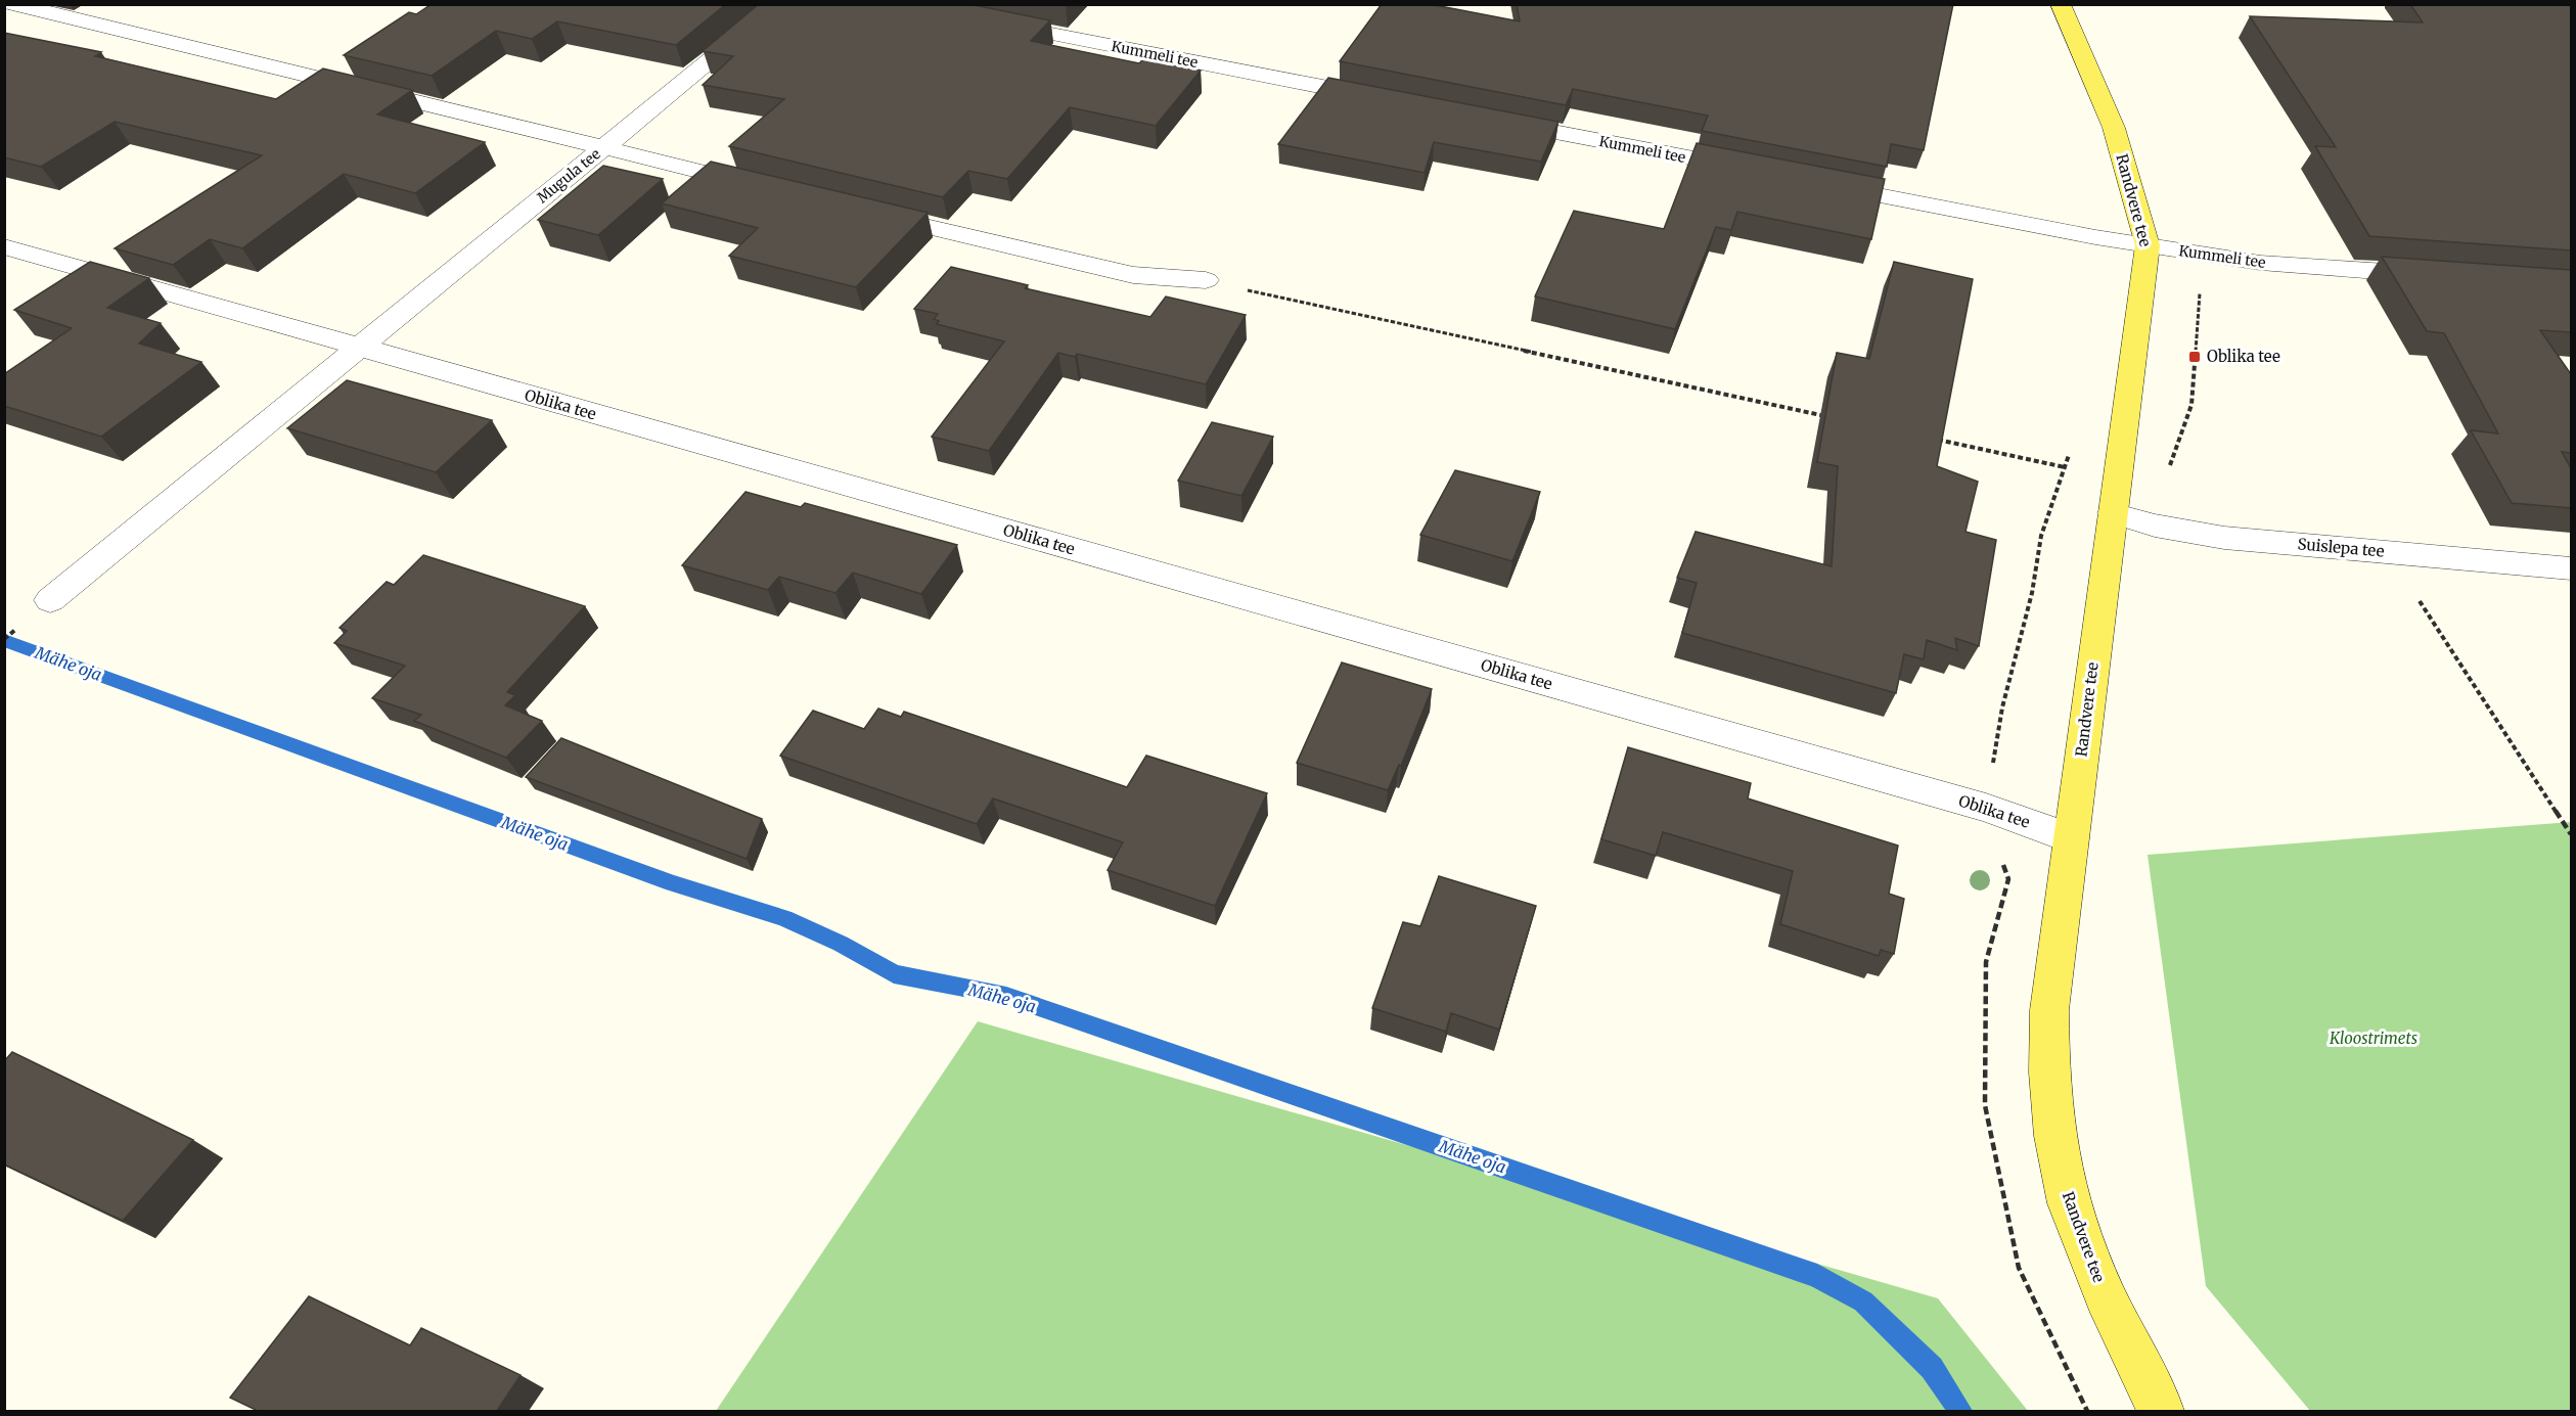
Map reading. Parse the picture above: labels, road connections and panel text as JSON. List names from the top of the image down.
{
  "streets": {
    "main road": ["Randvere tee"],
    "street": [
      "Kummeli tee",
      "Mugula tee",
      "Oblika tee",
      "Suislepa tee"
    ]
  },
  "crossings": [
    ["Kummeli tee", "Randvere tee"],
    ["Mugula tee", "Oblika tee"],
    ["Randvere tee", "Oblika tee"],
    ["Randvere tee", "Suislepa tee"]
  ],
  "water": ["Mähe oja"],
  "parks": ["Kloostrimets"],
  "places": {
    "transit": ["Oblika tee"]
  }
}
